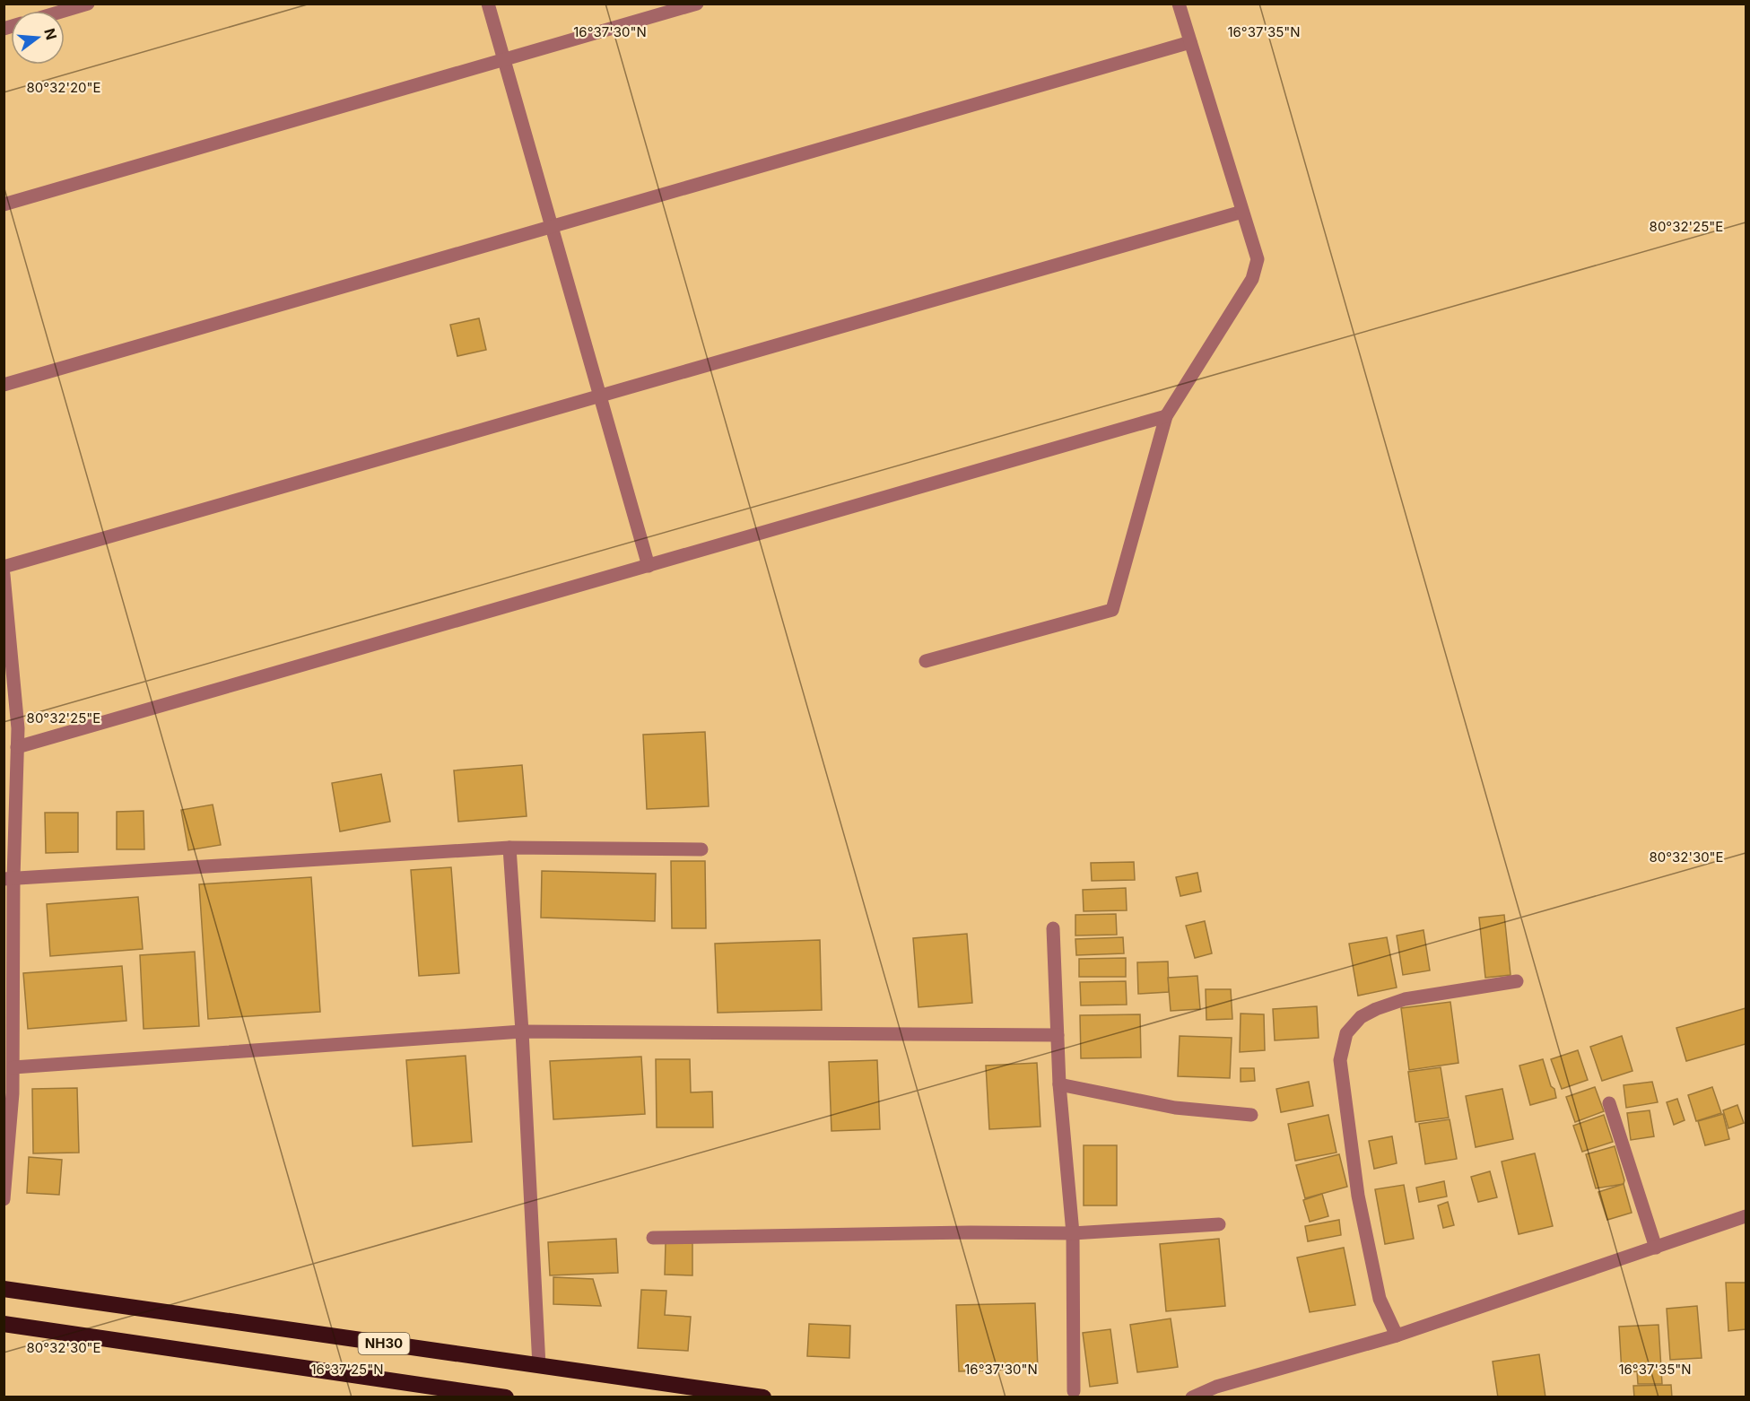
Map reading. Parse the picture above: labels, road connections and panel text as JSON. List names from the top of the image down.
{
  "streets": {
    "highway": ["NH30"]
  },
  "north": "right",
  "coordinates": [
    "16°37'30\"N",
    "16°37'35\"N",
    "80°32'20\"E",
    "80°32'25\"E",
    "80°32'30\"E",
    "16°37'25\"N"
  ]
}
